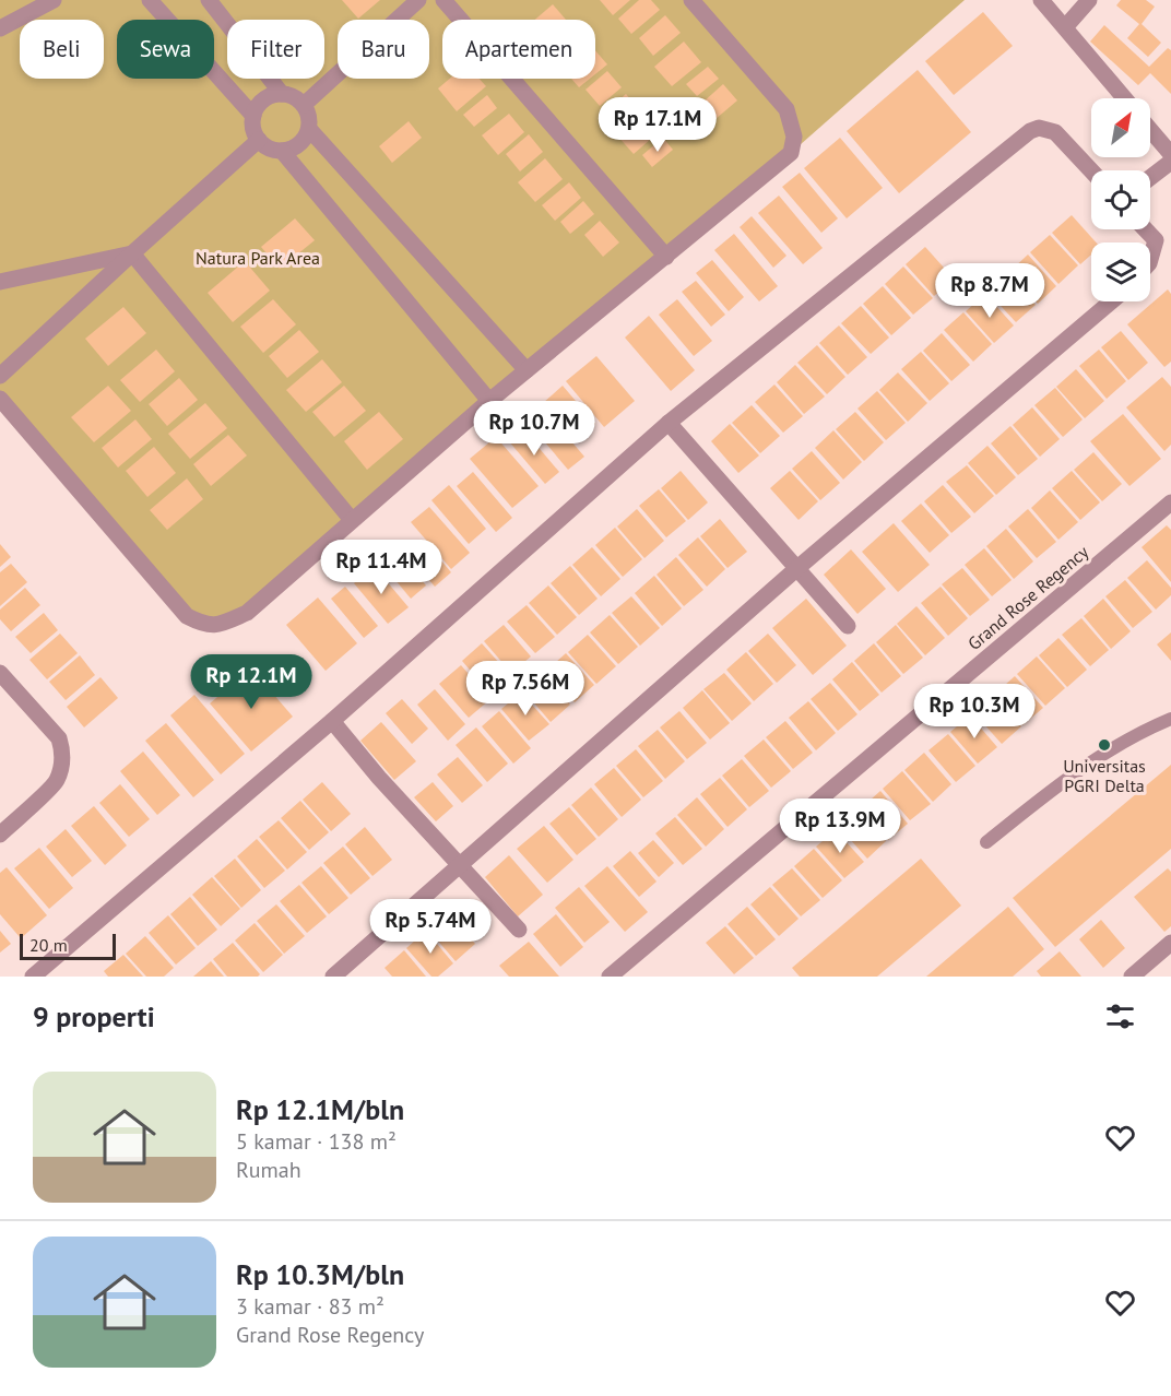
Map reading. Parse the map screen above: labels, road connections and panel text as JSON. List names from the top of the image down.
{
  "streets": {
    "street": ["Grand Rose Regency"]
  },
  "parks": ["Natura Park Area"],
  "places": ["Universitas PGRI Delta"],
  "scale_bar": "20 m",
  "north": "top right",
  "page": {
    "chip": [
      "Beli",
      "Sewa",
      "Filter",
      "Baru",
      "Apartemen"
    ],
    "price": [
      "Rp 17.1M",
      "Rp 8.7M",
      "Rp 10.7M",
      "Rp 11.4M",
      "Rp 12.1M",
      "Rp 7.56M",
      "Rp 10.3M",
      "Rp 13.9M",
      "Rp 5.74M"
    ],
    "scale": "20 m",
    "heading": "9 properti",
    "list": [
      {
        "name": "Rp 12.1M/bln",
        "note": "5 kamar · 138 m² · Rumah"
      },
      {
        "name": "Rp 10.3M/bln",
        "note": "3 kamar · 83 m² · Grand Rose Regency"
      }
    ]
  }
}
